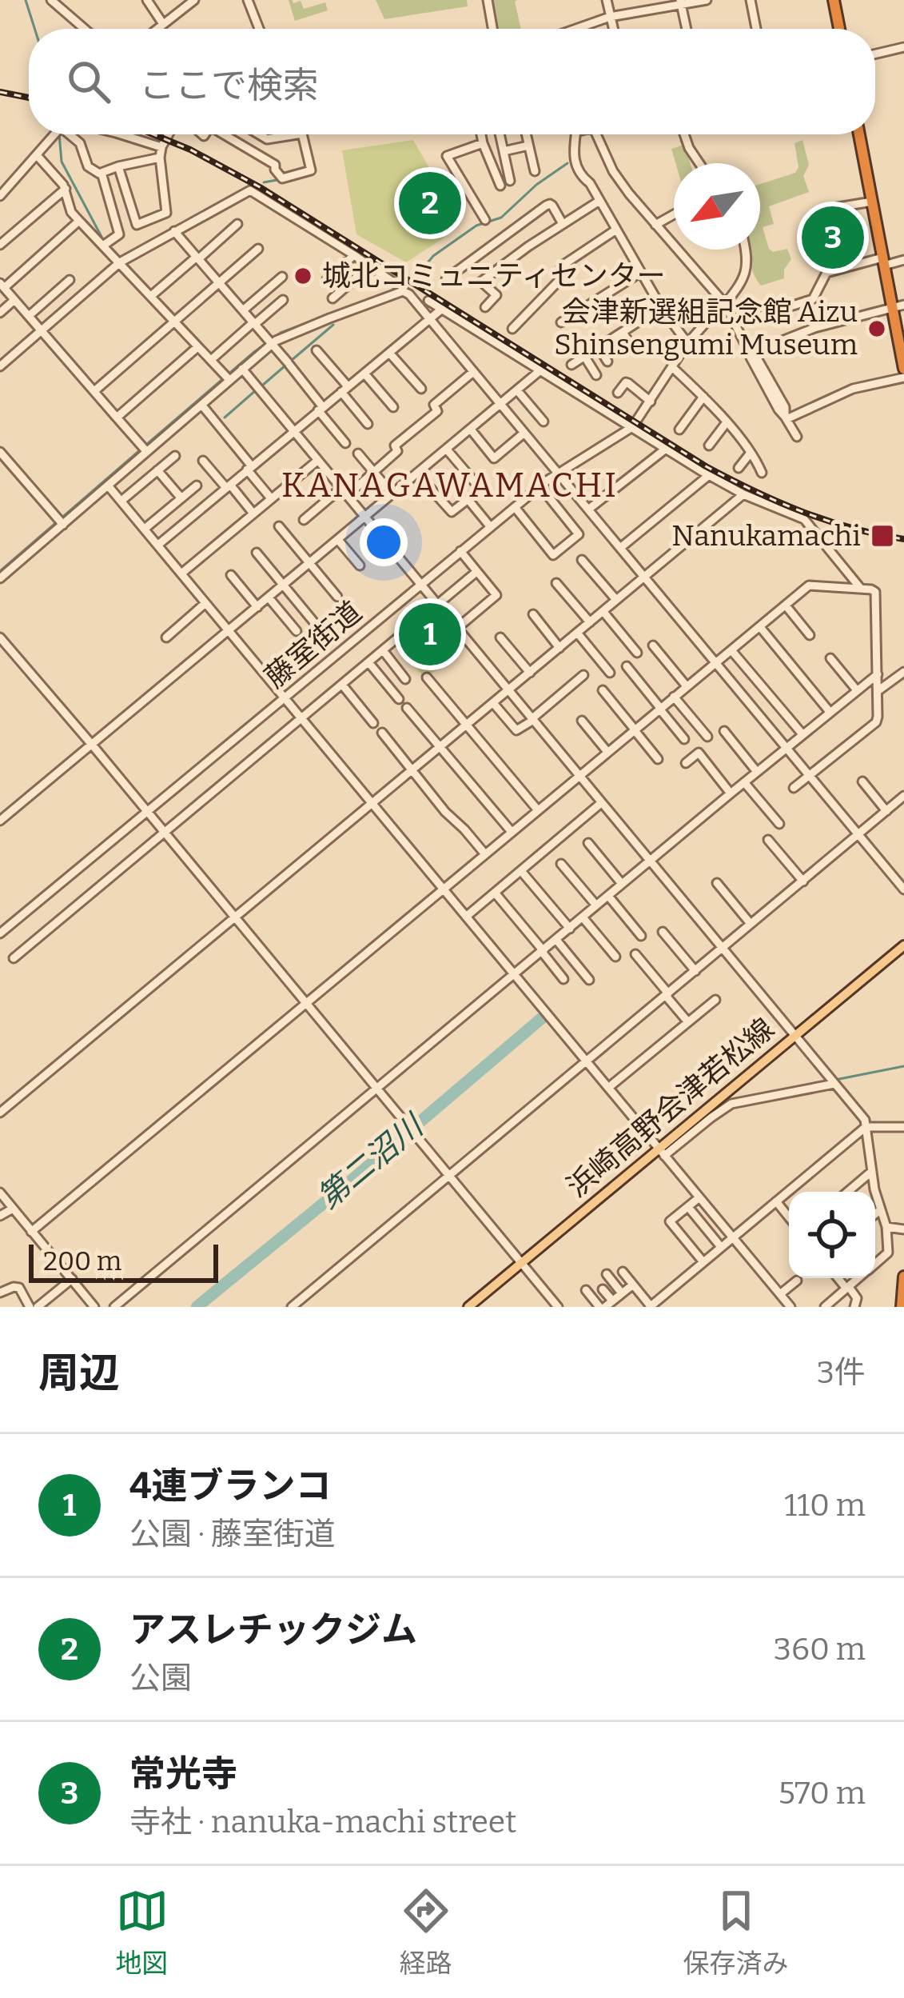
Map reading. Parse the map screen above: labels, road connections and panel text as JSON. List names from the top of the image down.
{
  "streets": {
    "main road": ["浜崎高野会津若松線"],
    "street": ["藤室街道"]
  },
  "districts": ["KANAGAWAMACHI"],
  "water": ["第二沼川"],
  "places": {
    "other": ["城北コミュニティセンター", "会津新選組記念館 Aizu Shinsengumi Museum"],
    "transit": ["Nanukamachi"]
  },
  "scale_bar": "200 m",
  "north": "bottom left",
  "page": {
    "search": "ここで検索",
    "pins": ["2", "3", "1"],
    "scale": "200 m",
    "heading": ["周辺", "3件"],
    "list": [
      {
        "mark": "1",
        "name": "4連ブランコ",
        "note": "公園 · 藤室街道",
        "value": "110 m"
      },
      {
        "mark": "2",
        "name": "アスレチックジム",
        "note": "公園",
        "value": "360 m"
      },
      {
        "mark": "3",
        "name": "常光寺",
        "note": "寺社 · nanuka-machi street",
        "value": "570 m"
      }
    ],
    "nav": ["地図", "経路", "保存済み"]
  }
}
